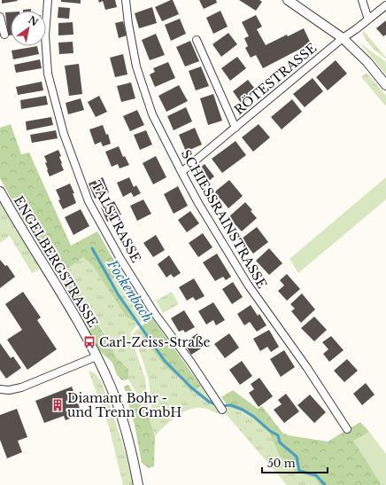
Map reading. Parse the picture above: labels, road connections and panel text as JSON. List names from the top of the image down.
{
  "streets": {
    "street": [
      "RÖTESTRASSE",
      "SCHIESSRAINSTRASSE",
      "TALSTRASSE",
      "ENGELBERGSTRASSE"
    ]
  },
  "crossings": [
    ["RÖTESTRASSE", "SCHIESSRAINSTRASSE"]
  ],
  "water": ["Fockenbach"],
  "places": {
    "bus stop": ["Carl-Zeiss-Straße"],
    "building": ["Diamant Bohr - und Trenn GmbH"]
  },
  "scale_bar": "50 m",
  "north": "top right"
}
